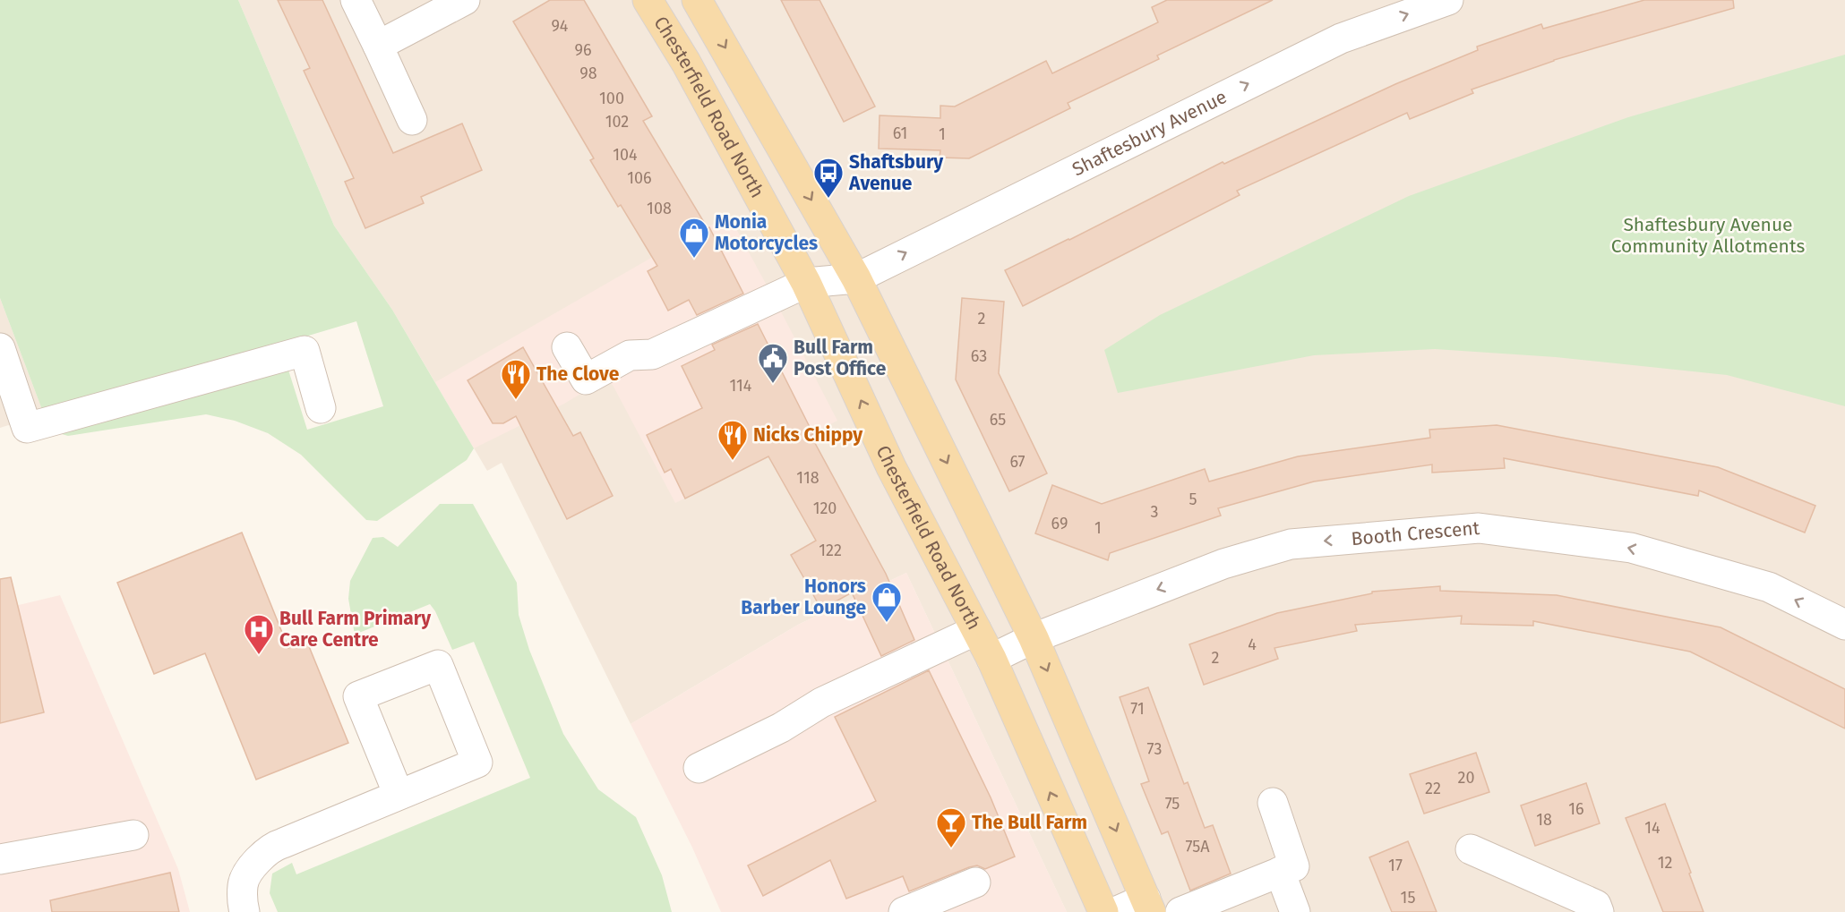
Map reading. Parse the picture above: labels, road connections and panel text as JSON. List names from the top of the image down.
{
  "streets": {
    "main road": ["Chesterfield Road North"],
    "street": ["Shaftesbury Avenue", "Booth Crescent"]
  },
  "crossings": [
    ["Chesterfield Road North", "Booth Crescent"]
  ],
  "one_way": ["Shaftesbury Avenue", "Booth Crescent"],
  "parks": ["Shaftesbury Avenue Community Allotments"],
  "places": {
    "bus stop": ["Shaftsbury Avenue"],
    "shop": ["Monia Motorcycles", "Honors Barber Lounge"],
    "public building": ["Bull Farm Post Office"],
    "restaurant": ["The Clove", "Nicks Chippy"],
    "hospital": ["Bull Farm Primary Care Centre"],
    "bar": ["The Bull Farm"]
  },
  "house_numbers": [
    "94",
    "96",
    "98",
    "100",
    "102",
    "61",
    "1",
    "104",
    "106",
    "108",
    "2",
    "63",
    "114",
    "65",
    "67",
    "118",
    "5",
    "120",
    "3",
    "69",
    "1",
    "122",
    "4",
    "2",
    "71",
    "73",
    "20",
    "22",
    "75",
    "16",
    "18",
    "14",
    "75A",
    "12",
    "17",
    "15"
  ]
}
